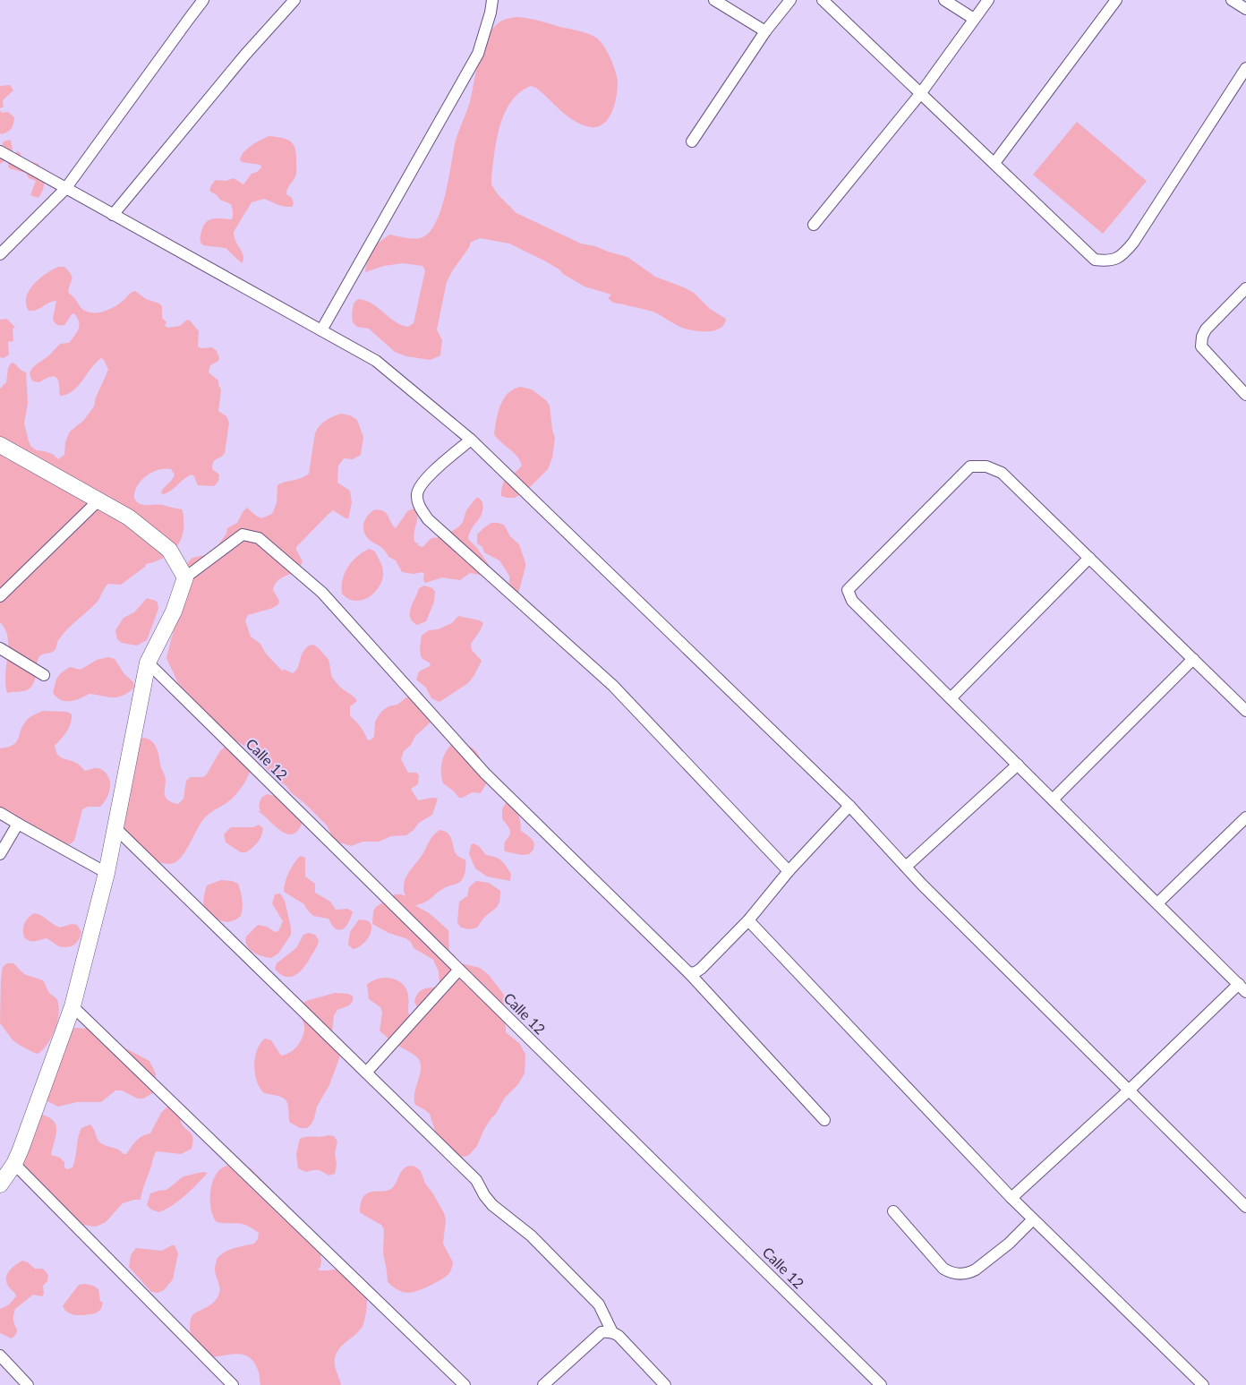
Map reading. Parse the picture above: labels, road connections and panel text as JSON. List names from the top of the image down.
{
  "streets": {
    "street": ["Calle 12"]
  }
}
